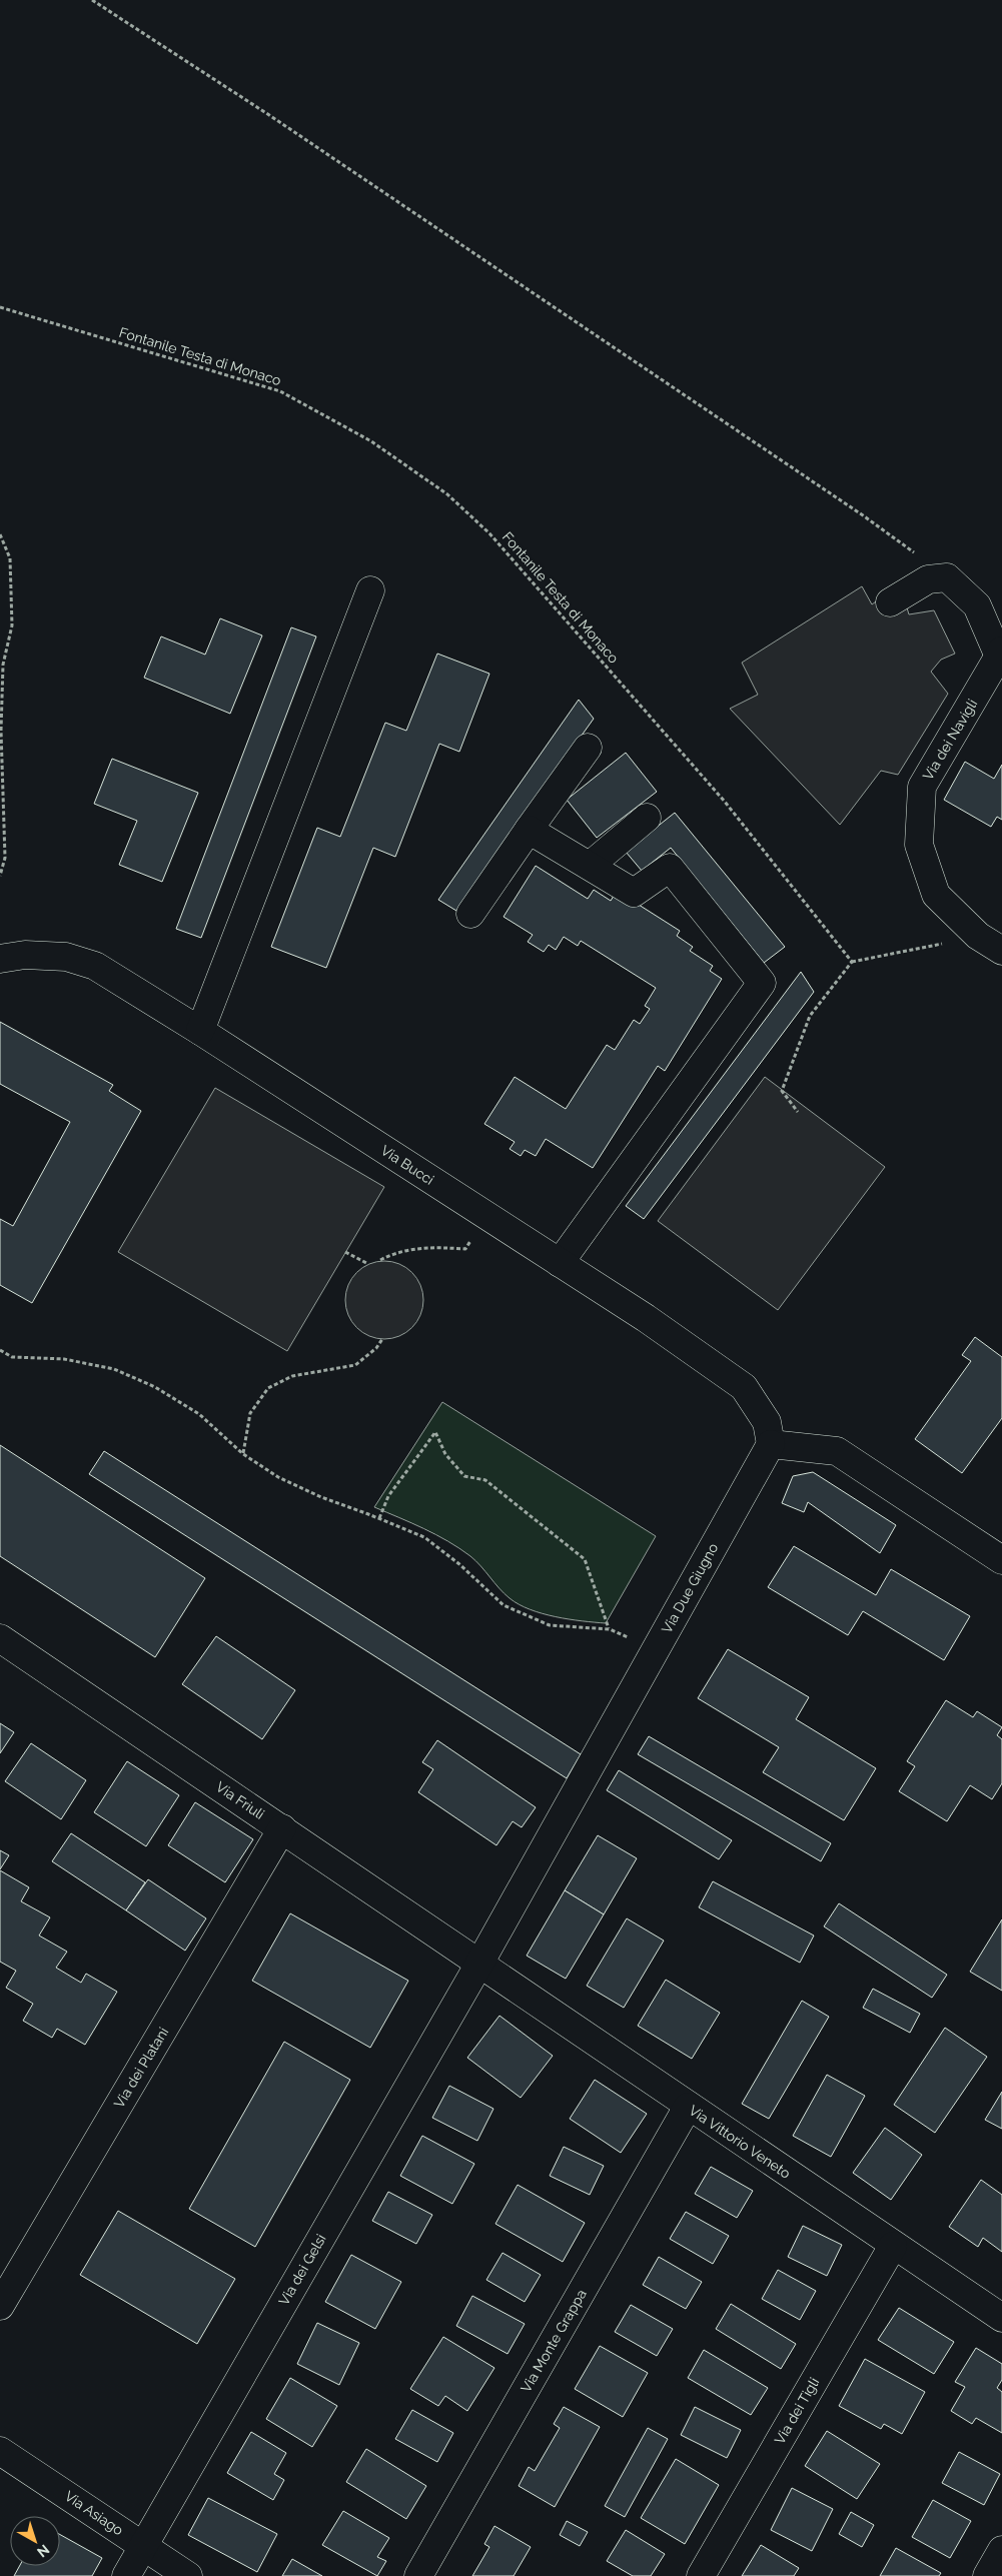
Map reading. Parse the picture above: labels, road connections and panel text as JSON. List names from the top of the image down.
{
  "streets": {
    "street": [
      "Via dei Navigli",
      "Via Bucci",
      "Via Due Giugno",
      "Via Friuli",
      "Via dei Platani",
      "Via Vittorio Veneto",
      "Via dei Gelsi",
      "Via Monte Grappa",
      "Via dei Tigli",
      "Via Asiago"
    ],
    "path": ["Fontanile Testa di Monaco"]
  },
  "crossings": [
    ["Via Bucci", "Via Due Giugno"],
    ["Via Due Giugno", "Via Friuli"],
    ["Via Due Giugno", "Via Vittorio Veneto"],
    ["Via Due Giugno", "Via dei Gelsi"],
    ["Via Friuli", "Via dei Platani"],
    ["Via Friuli", "Via Vittorio Veneto"],
    ["Via Friuli", "Via dei Gelsi"],
    ["Via Vittorio Veneto", "Via dei Gelsi"],
    ["Via Vittorio Veneto", "Via Monte Grappa"],
    ["Via Vittorio Veneto", "Via dei Tigli"],
    ["Via dei Gelsi", "Via Asiago"]
  ],
  "north": "bottom right"
}
